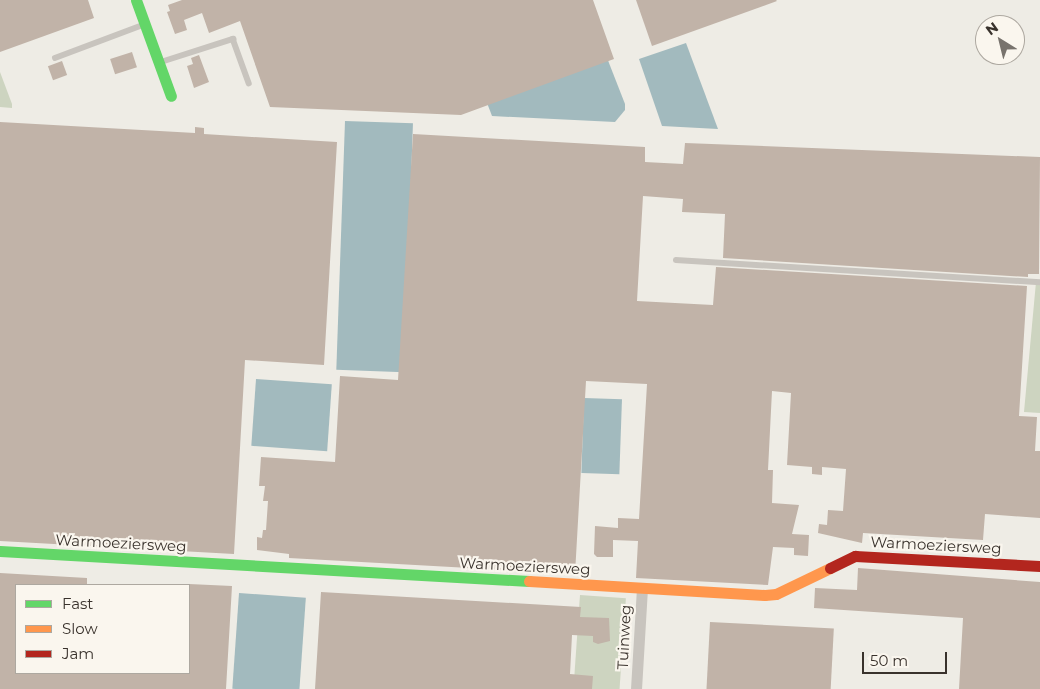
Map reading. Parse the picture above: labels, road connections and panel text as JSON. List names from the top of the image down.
{
  "streets": {
    "street": ["Warmoeziersweg", "Tuinweg"]
  },
  "crossings": [
    ["Warmoeziersweg", "Tuinweg"]
  ],
  "legend": ["Fast", "Slow", "Jam"],
  "scale_bar": "50 m",
  "north": "top left"
}
